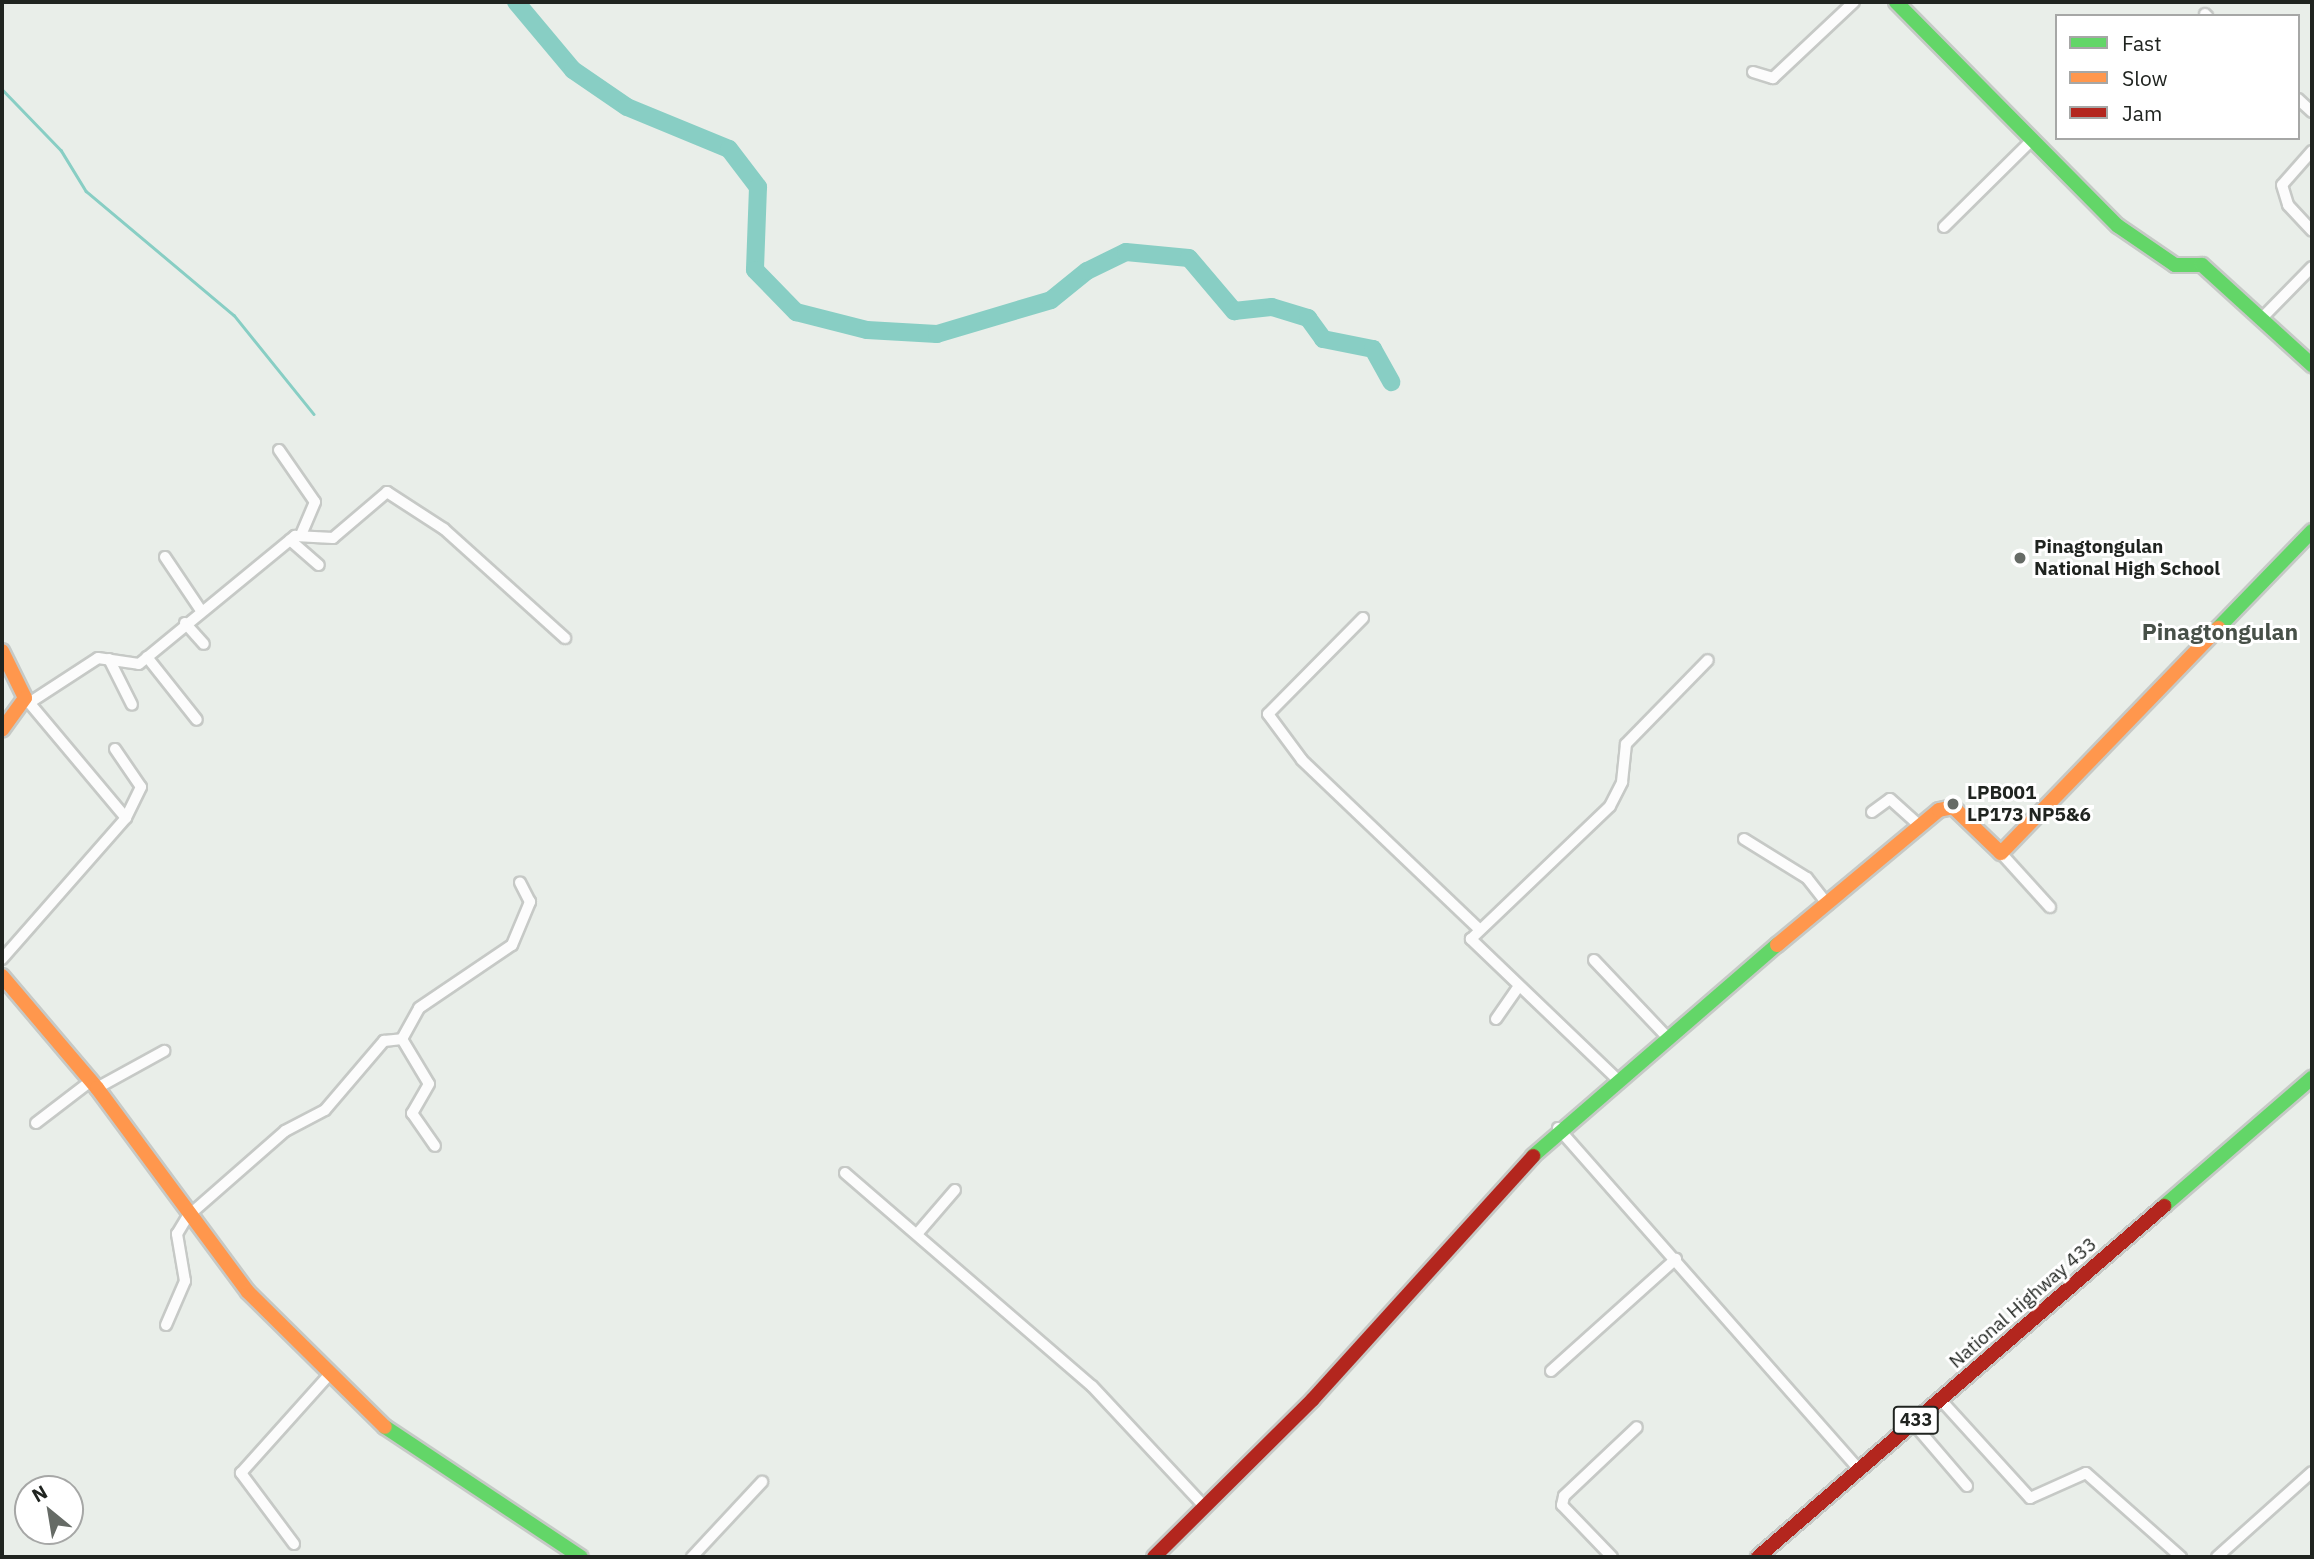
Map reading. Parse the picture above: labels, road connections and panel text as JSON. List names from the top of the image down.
{
  "streets": {
    "street": ["National Highway 433", "433"]
  },
  "districts": ["Pinagtongulan"],
  "places": ["Pinagtongulan National High School", "LPB001 LP173 NP5&6"],
  "legend": ["Fast", "Slow", "Jam"],
  "north": "top left"
}
